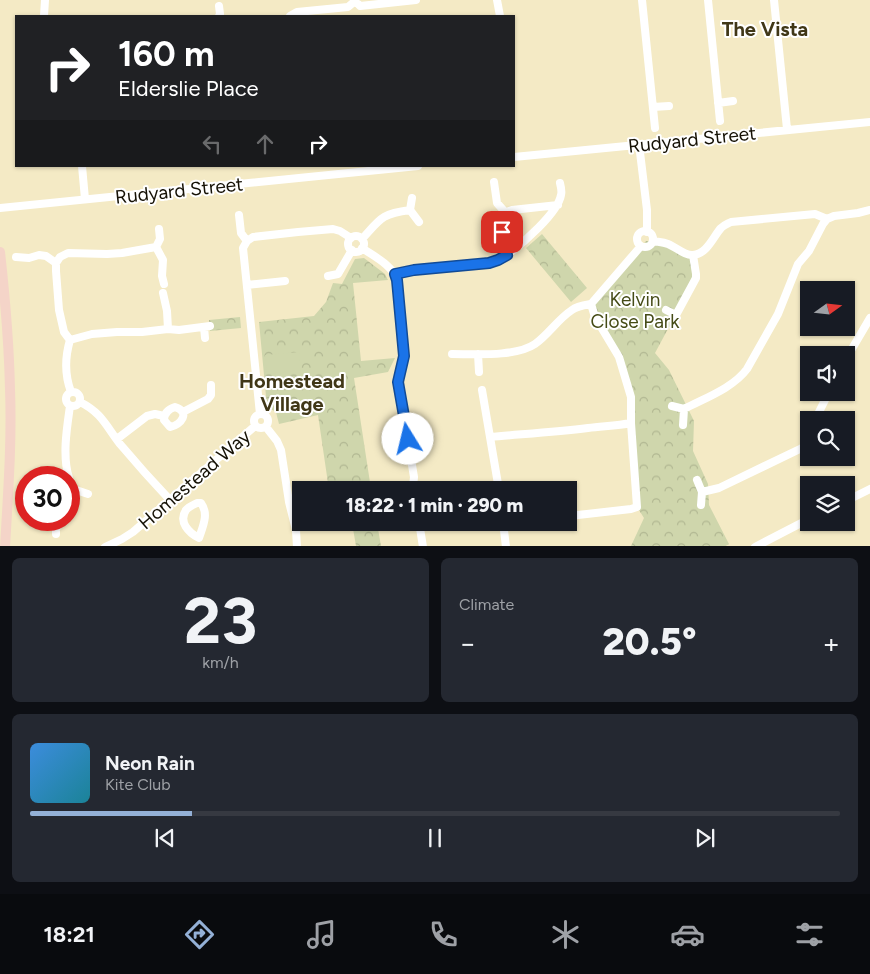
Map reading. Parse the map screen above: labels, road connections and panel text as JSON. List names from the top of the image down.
{
  "streets": {
    "street": ["Rudyard Street", "Homestead Way"]
  },
  "districts": ["The Vista", "Homestead Village"],
  "parks": ["Kelvin Close Park"],
  "north": "right",
  "page": {
    "turn": ["160 m", "Elderslie Place"],
    "limit": "30",
    "trip": "18:22 · 1 min · 290 m",
    "tile": [
      ["23", "km/h"],
      "Climate"
    ],
    "heat": ["−", "20.5°", "+"],
    "song": ["Neon Rain", "Kite Club"],
    "tabs": "18:21"
  }
}
